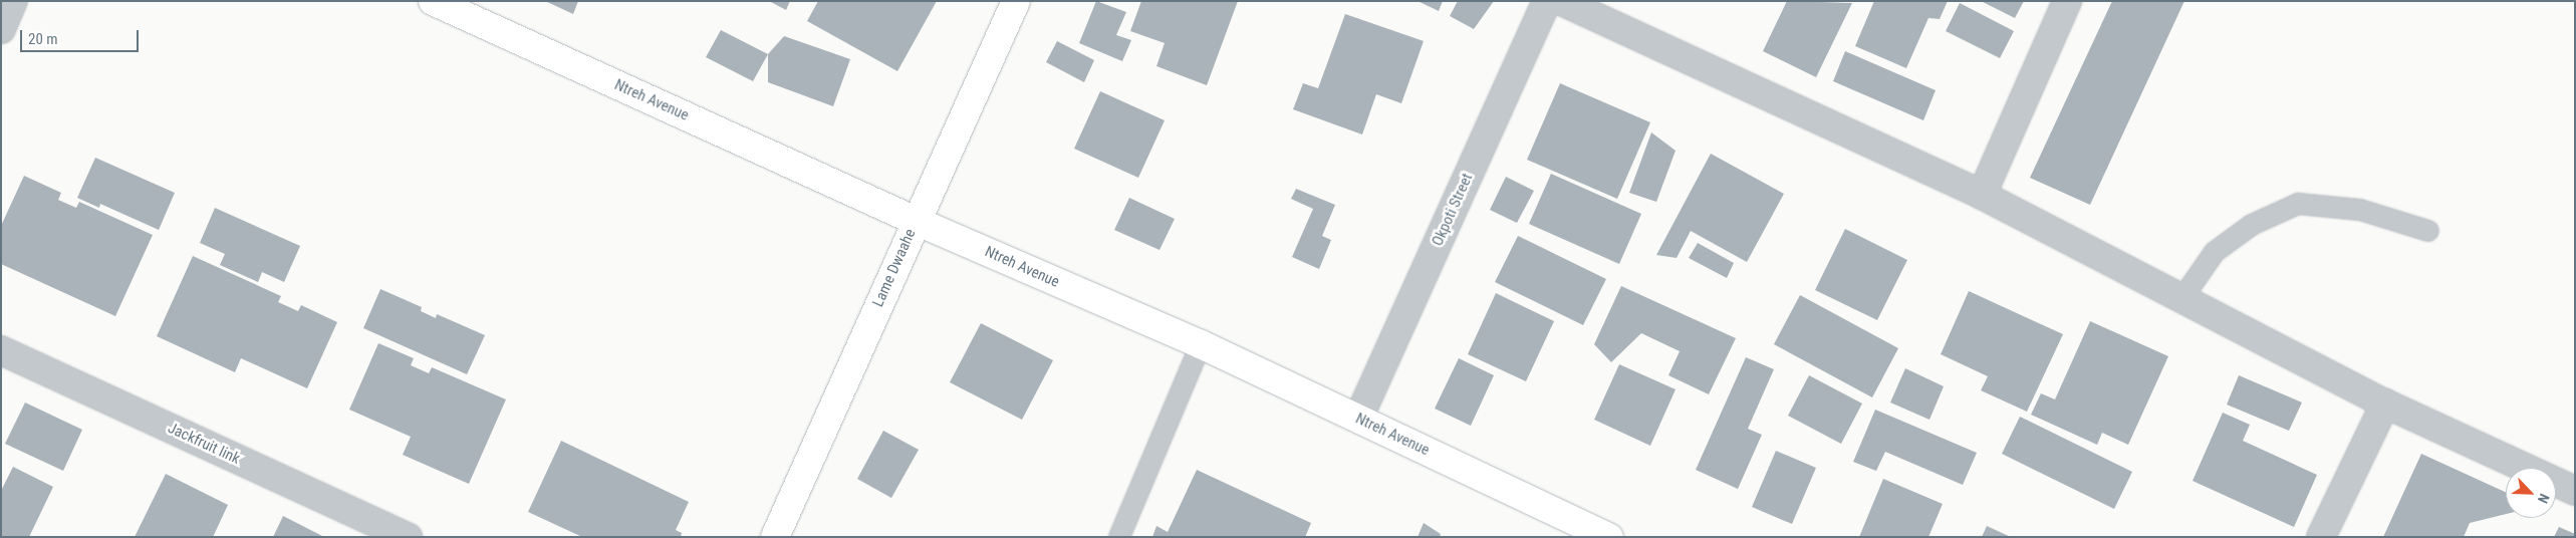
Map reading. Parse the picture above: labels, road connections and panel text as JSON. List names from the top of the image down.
{
  "streets": {
    "street": [
      "Ntreh Avenue",
      "Okpoti Street",
      "Lame Dwaahe",
      "Jackfruit link"
    ]
  },
  "crossings": [
    ["Ntreh Avenue", "Okpoti Street"],
    ["Ntreh Avenue", "Lame Dwaahe"]
  ],
  "scale_bar": "20 m",
  "north": "bottom right"
}
